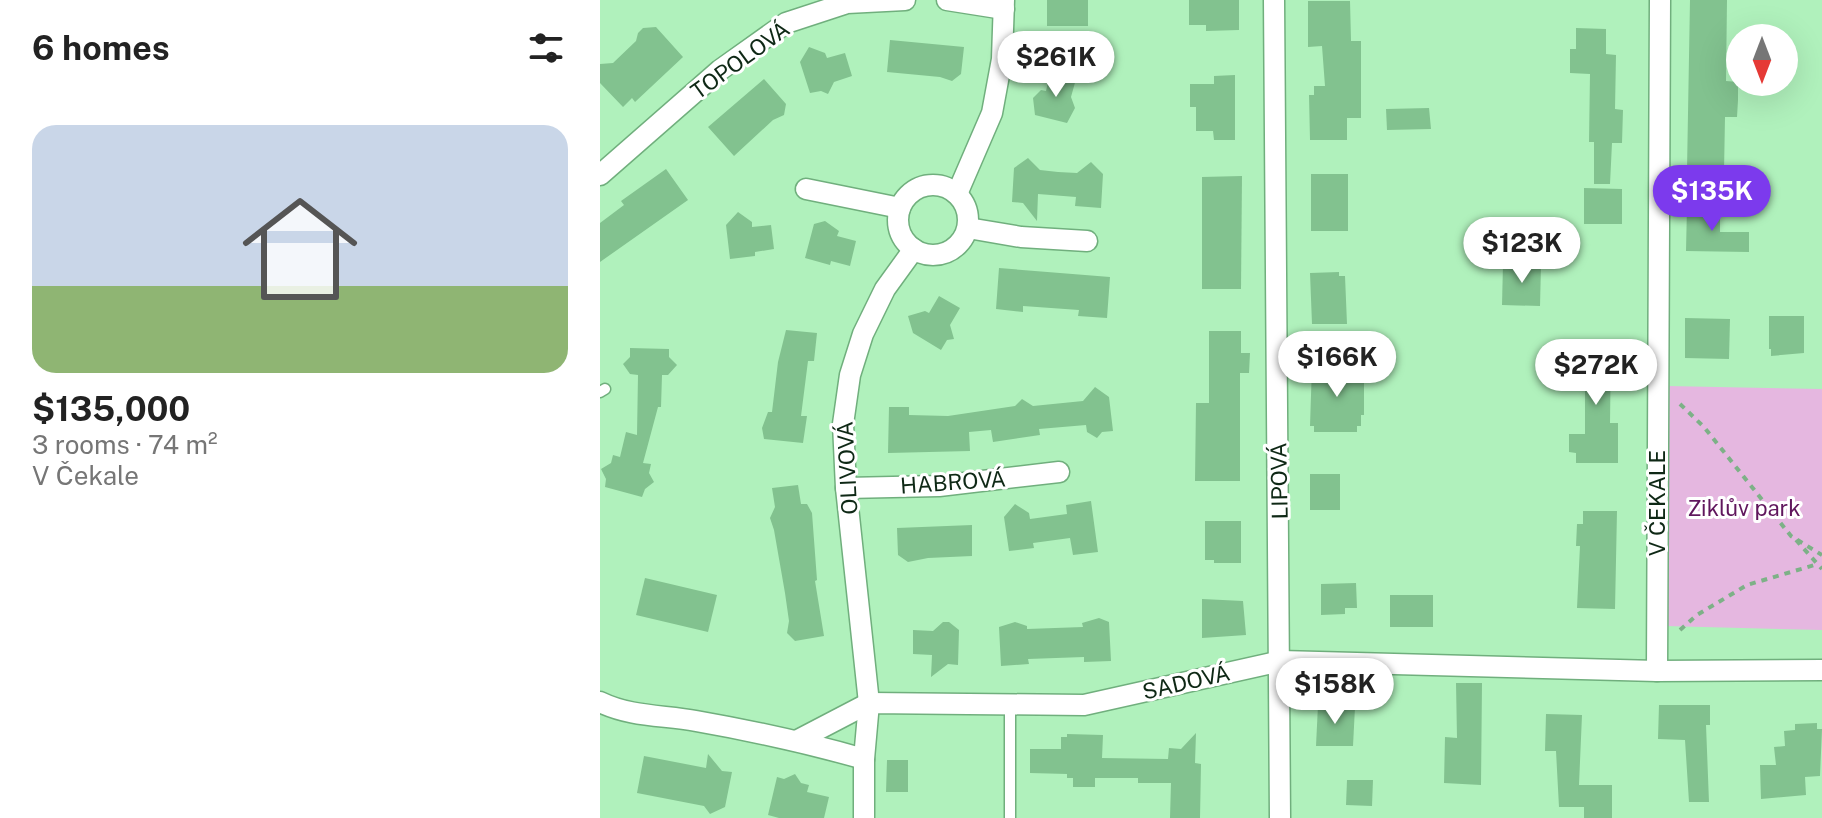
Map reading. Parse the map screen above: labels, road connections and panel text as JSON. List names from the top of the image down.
{
  "streets": {
    "street": [
      "TOPOLOVÁ",
      "OLIVOVÁ",
      "LIPOVÁ",
      "HABROVÁ",
      "V ČEKALE",
      "SADOVÁ"
    ]
  },
  "crossings": [
    ["OLIVOVÁ", "HABROVÁ"],
    ["OLIVOVÁ", "SADOVÁ"],
    ["LIPOVÁ", "SADOVÁ"],
    ["V ČEKALE", "SADOVÁ"]
  ],
  "parks": ["Ziklův park"],
  "north": "bottom",
  "page": {
    "heading": "6 homes",
    "price": [
      "$261K",
      "$135K",
      "$123K",
      "$166K",
      "$272K",
      "$158K"
    ],
    "list": [
      {
        "name": "$135,000",
        "note": "3 rooms · 74 m² · V Čekale"
      }
    ]
  }
}
